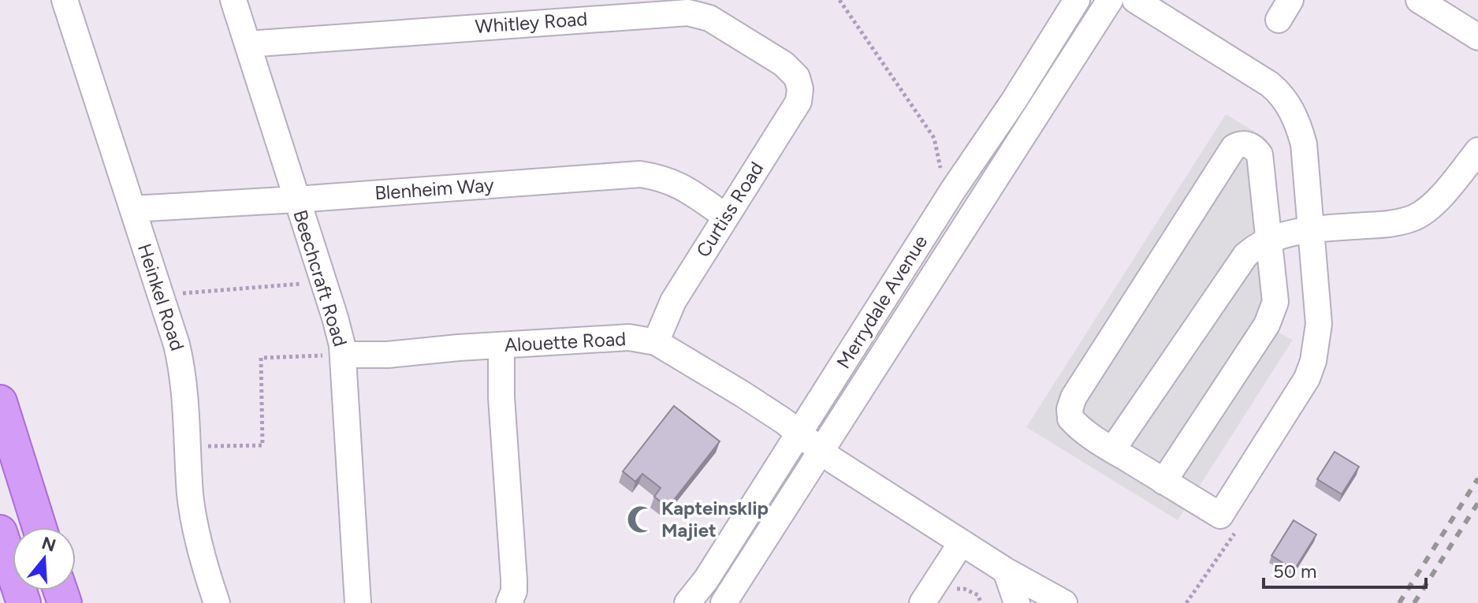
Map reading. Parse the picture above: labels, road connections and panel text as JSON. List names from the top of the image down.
{
  "streets": {
    "street": [
      "Whitley Road",
      "Blenheim Way",
      "Curtiss Road",
      "Beechcraft Road",
      "Heinkel Road",
      "Merrydale Avenue",
      "Alouette Road"
    ]
  },
  "crossings": [
    ["Whitley Road", "Curtiss Road"],
    ["Whitley Road", "Beechcraft Road"],
    ["Blenheim Way", "Curtiss Road"],
    ["Blenheim Way", "Beechcraft Road"],
    ["Blenheim Way", "Heinkel Road"],
    ["Curtiss Road", "Alouette Road"],
    ["Beechcraft Road", "Alouette Road"],
    ["Merrydale Avenue", "Alouette Road"]
  ],
  "places": {
    "mosque": ["Kapteinsklip Majiet"]
  },
  "scale_bar": "50 m",
  "north": "top"
}
